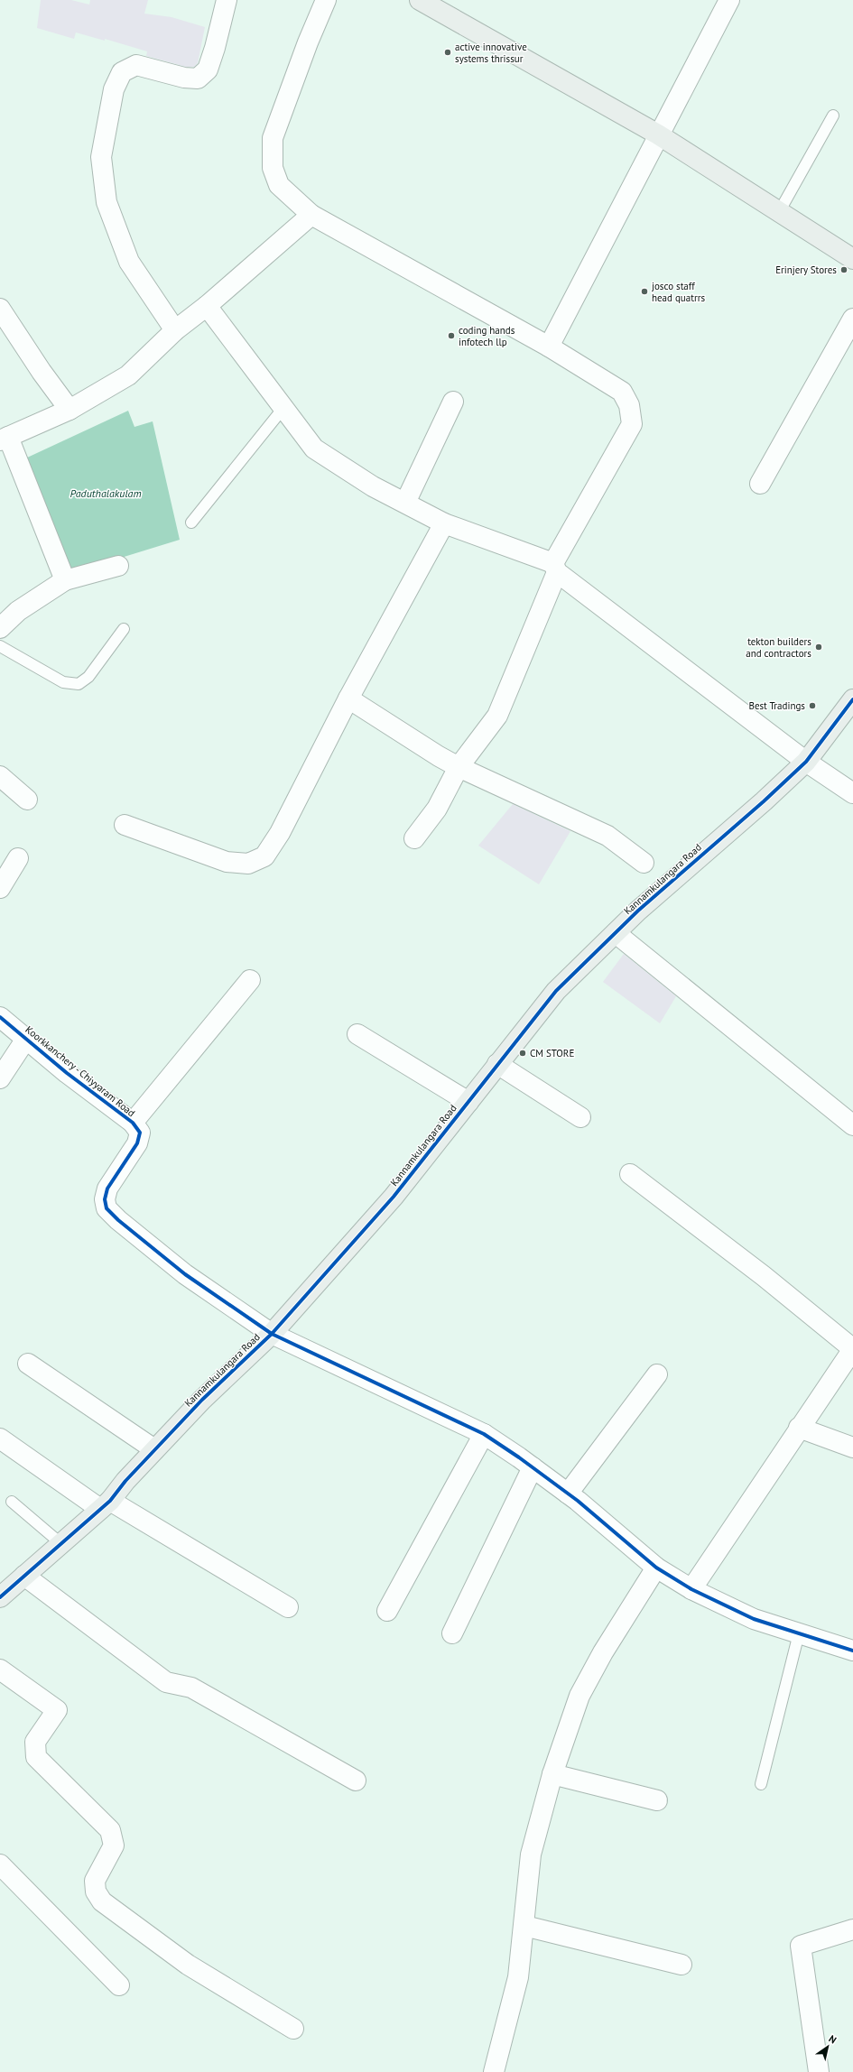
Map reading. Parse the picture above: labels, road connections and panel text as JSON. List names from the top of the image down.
{
  "streets": {
    "street": ["Kannamkulangara Road", "Koorkkanchery - Chiyyaram Road"]
  },
  "crossings": [
    ["Kannamkulangara Road", "Koorkkanchery - Chiyyaram Road"]
  ],
  "water": ["Paduthalakulam"],
  "places": [
    "active innovative systems thrissur",
    "Erinjery Stores",
    "josco staff head quatrrs",
    "coding hands infotech llp",
    "tekton builders and contractors",
    "Best Tradings",
    "CM STORE"
  ],
  "north": "top right"
}
